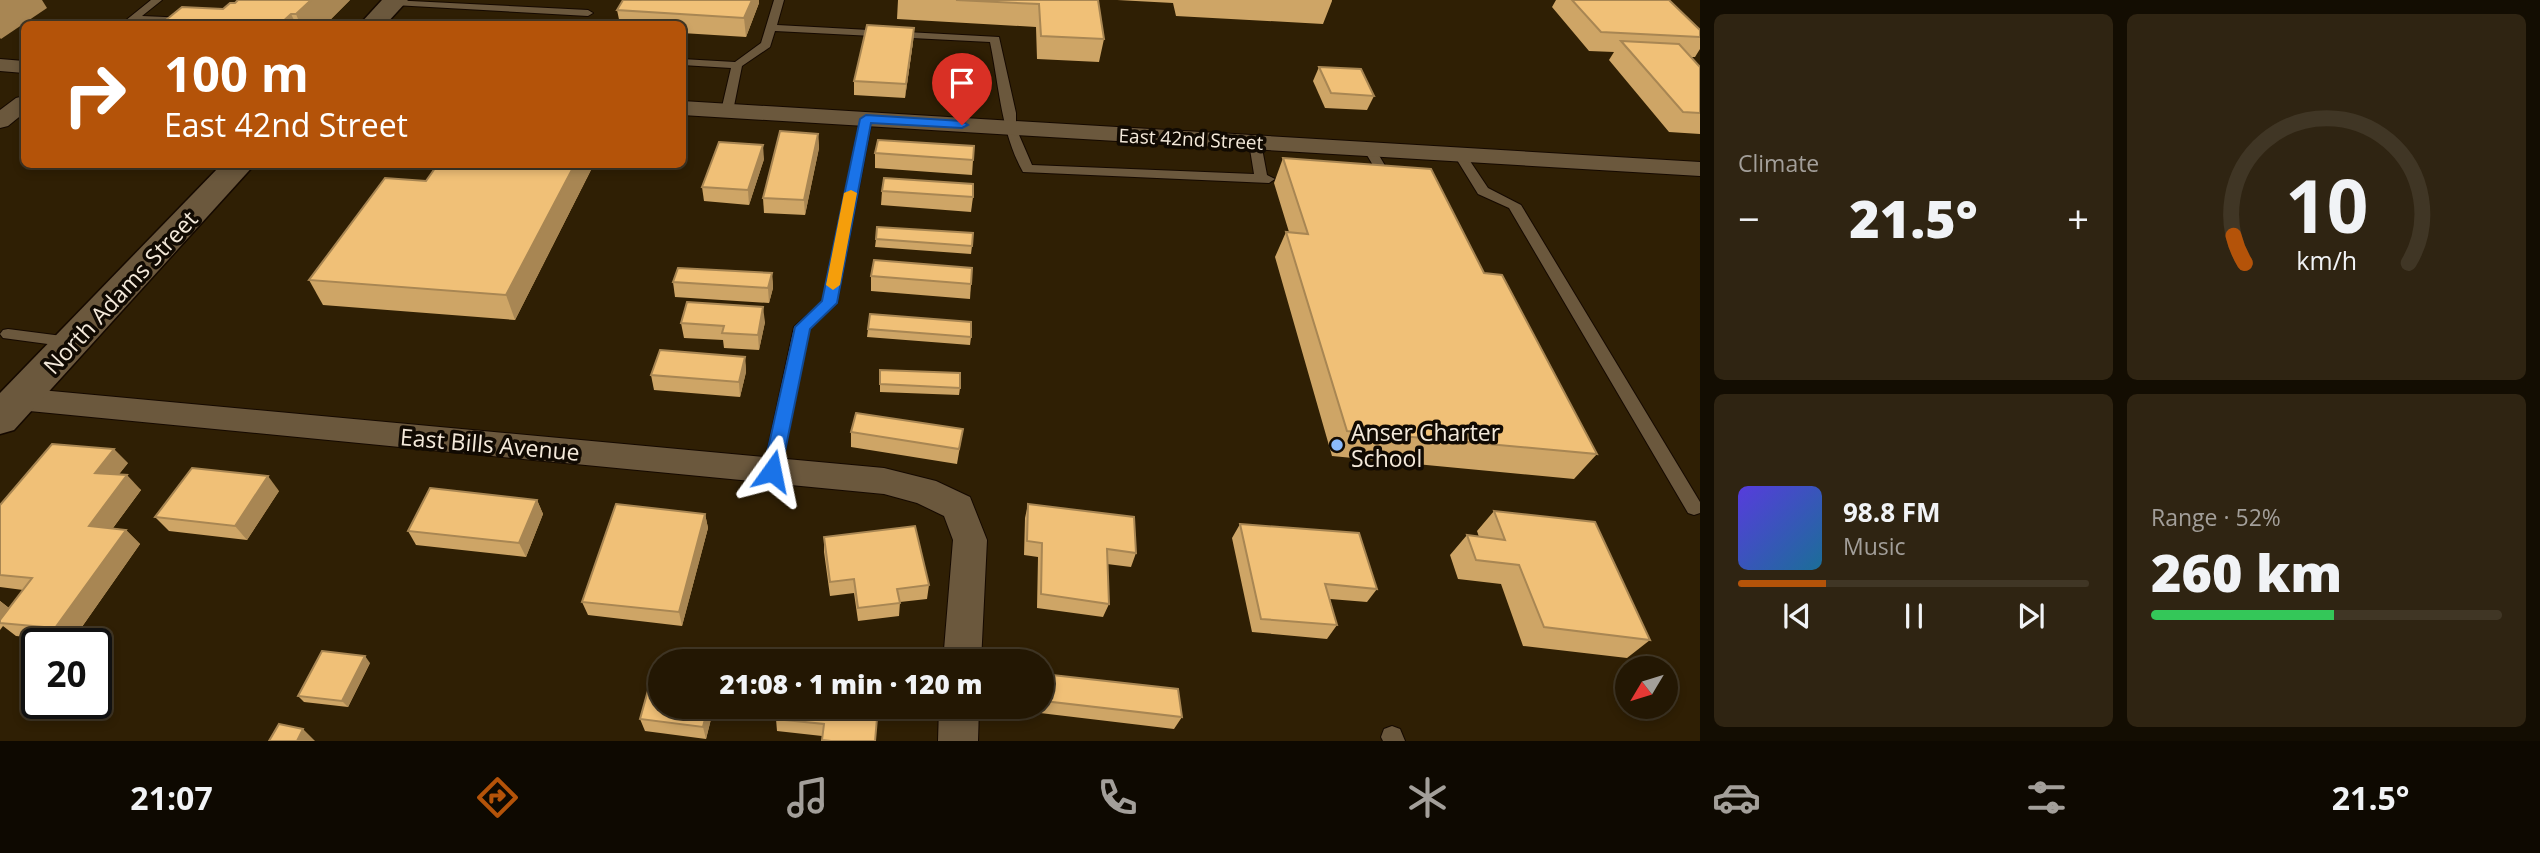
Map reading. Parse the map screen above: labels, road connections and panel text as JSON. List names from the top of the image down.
{
  "streets": {
    "street": ["East 42nd Street", "North Adams Street", "East Bills Avenue"]
  },
  "crossings": [
    ["North Adams Street", "East Bills Avenue"]
  ],
  "places": ["Anser Charter School"],
  "north": "bottom left",
  "page": {
    "tile": [
      "Climate",
      ["Range · 52%", "260 km"]
    ],
    "turn": ["100 m", "East 42nd Street"],
    "heat": ["−", "21.5°", "+"],
    "song": ["98.8 FM", "Music"],
    "limit": "20",
    "trip": "21:08 · 1 min · 120 m",
    "tabs": ["21:07", "21.5°"],
    "gauge": ["10", "km/h"]
  }
}
